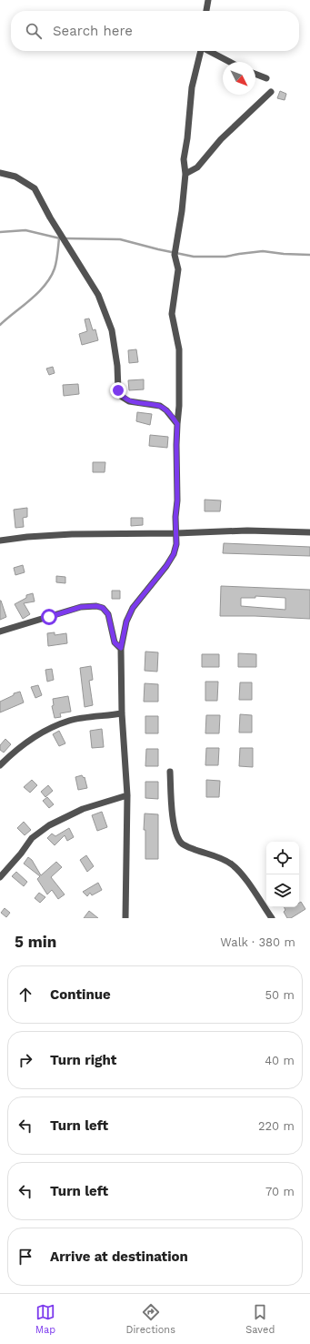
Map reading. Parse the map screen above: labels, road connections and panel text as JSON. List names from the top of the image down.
{
  "north": "bottom right",
  "page": {
    "search": "Search here",
    "heading": ["5 min", "Walk · 380 m"],
    "list": [
      ["Continue", "50 m"],
      ["Turn right", "40 m"],
      ["Turn left", "220 m"],
      ["Turn left", "70 m"],
      "Arrive at destination"
    ],
    "nav": ["Map", "Directions", "Saved"]
  }
}
